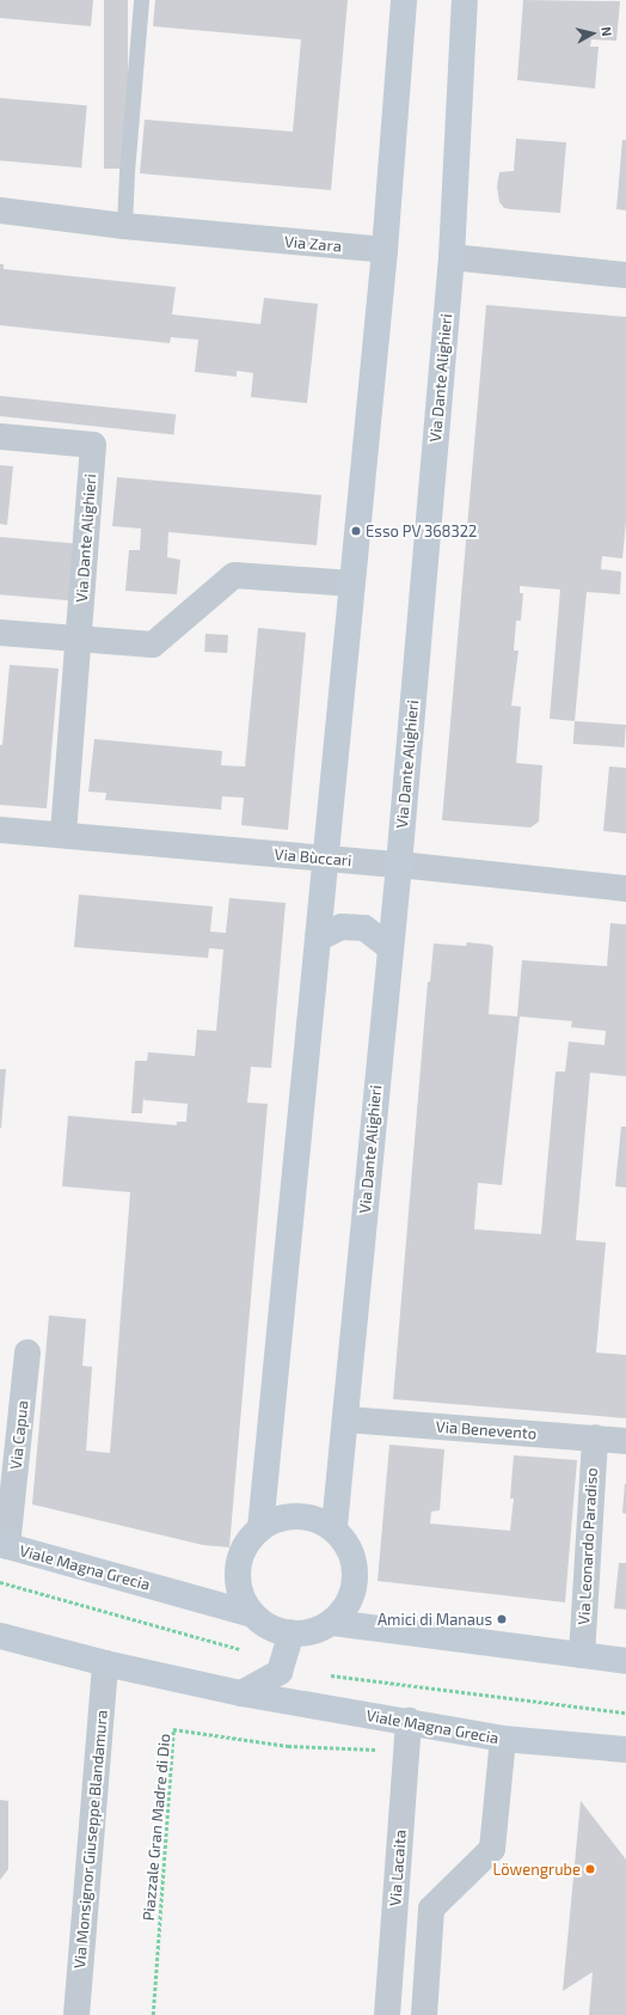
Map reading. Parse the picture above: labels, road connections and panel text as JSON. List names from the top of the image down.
{
  "streets": {
    "street": [
      "Via Zara",
      "Via Dante Alighieri",
      "Via Bùccari",
      "Via Benevento",
      "Via Capua",
      "Via Leonardo Paradiso",
      "Viale Magna Grecia",
      "Via Monsignor Giuseppe Blandamura",
      "Via Lacaita"
    ],
    "path": ["Piazzale Gran Madre di Dio"]
  },
  "crossings": [
    ["Via Dante Alighieri", "Via Bùccari"],
    ["Via Dante Alighieri", "Via Benevento"],
    ["Via Dante Alighieri", "Viale Magna Grecia"],
    ["Via Benevento", "Via Leonardo Paradiso"],
    ["Via Capua", "Viale Magna Grecia"],
    ["Viale Magna Grecia", "Via Monsignor Giuseppe Blandamura"],
    ["Viale Magna Grecia", "Via Lacaita"],
    ["Piazzale Gran Madre di Dio", "Via Lacaita"]
  ],
  "places": ["Esso PV 368322", "Amici di Manaus", "Löwengrube"],
  "north": "right"
}
